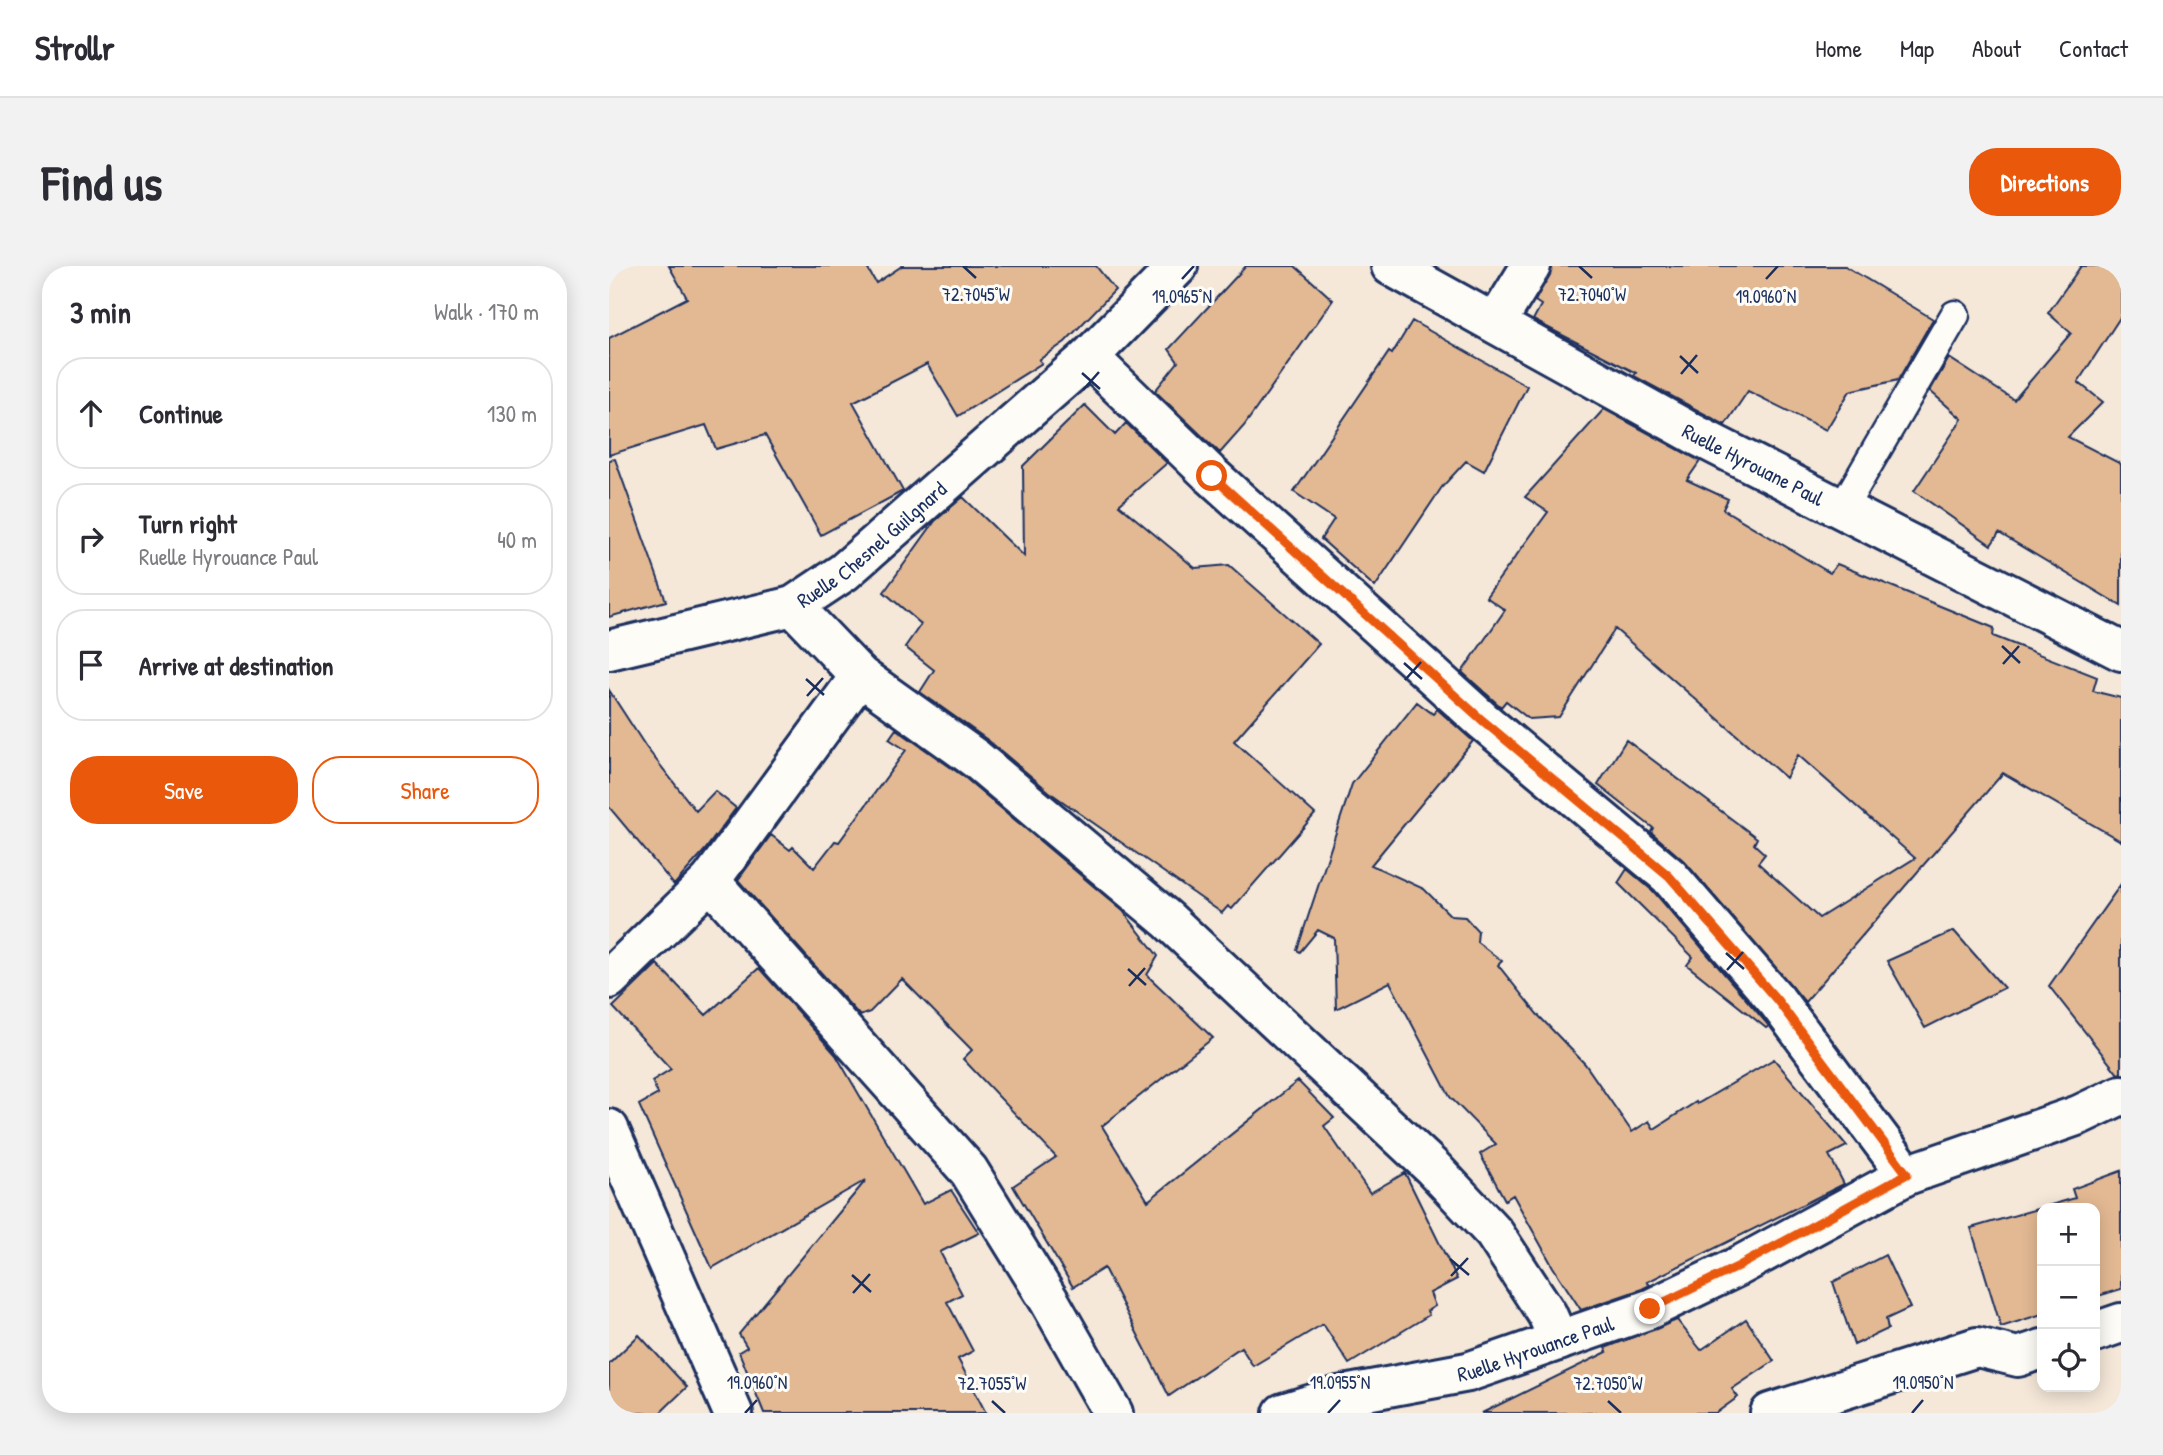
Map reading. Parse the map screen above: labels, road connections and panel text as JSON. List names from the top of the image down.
{
  "streets": {
    "street": ["Ruelle Hyrouane Paul", "Ruelle Chesnel Guilgnard", "Ruelle Hyrouance Paul"]
  },
  "page": {
    "header": "Strollr",
    "nav": [
      "Home",
      "Map",
      "About",
      "Contact"
    ],
    "buttons": [
      "Directions",
      ["Save", "Share"]
    ],
    "title": "Find us",
    "heading": ["3 min", "Walk · 170 m"],
    "list": [
      ["Continue", "130 m"],
      ["Turn right", "Ruelle Hyrouance Paul", "40 m"],
      "Arrive at destination"
    ],
    "map_buttons": ["+", "−"]
  },
  "coordinates": [
    "72.7045°W",
    "72.7040°W",
    "19.0965°N",
    "19.0960°N",
    "19.0955°N",
    "19.0950°N",
    "72.7055°W",
    "72.7050°W"
  ]
}
